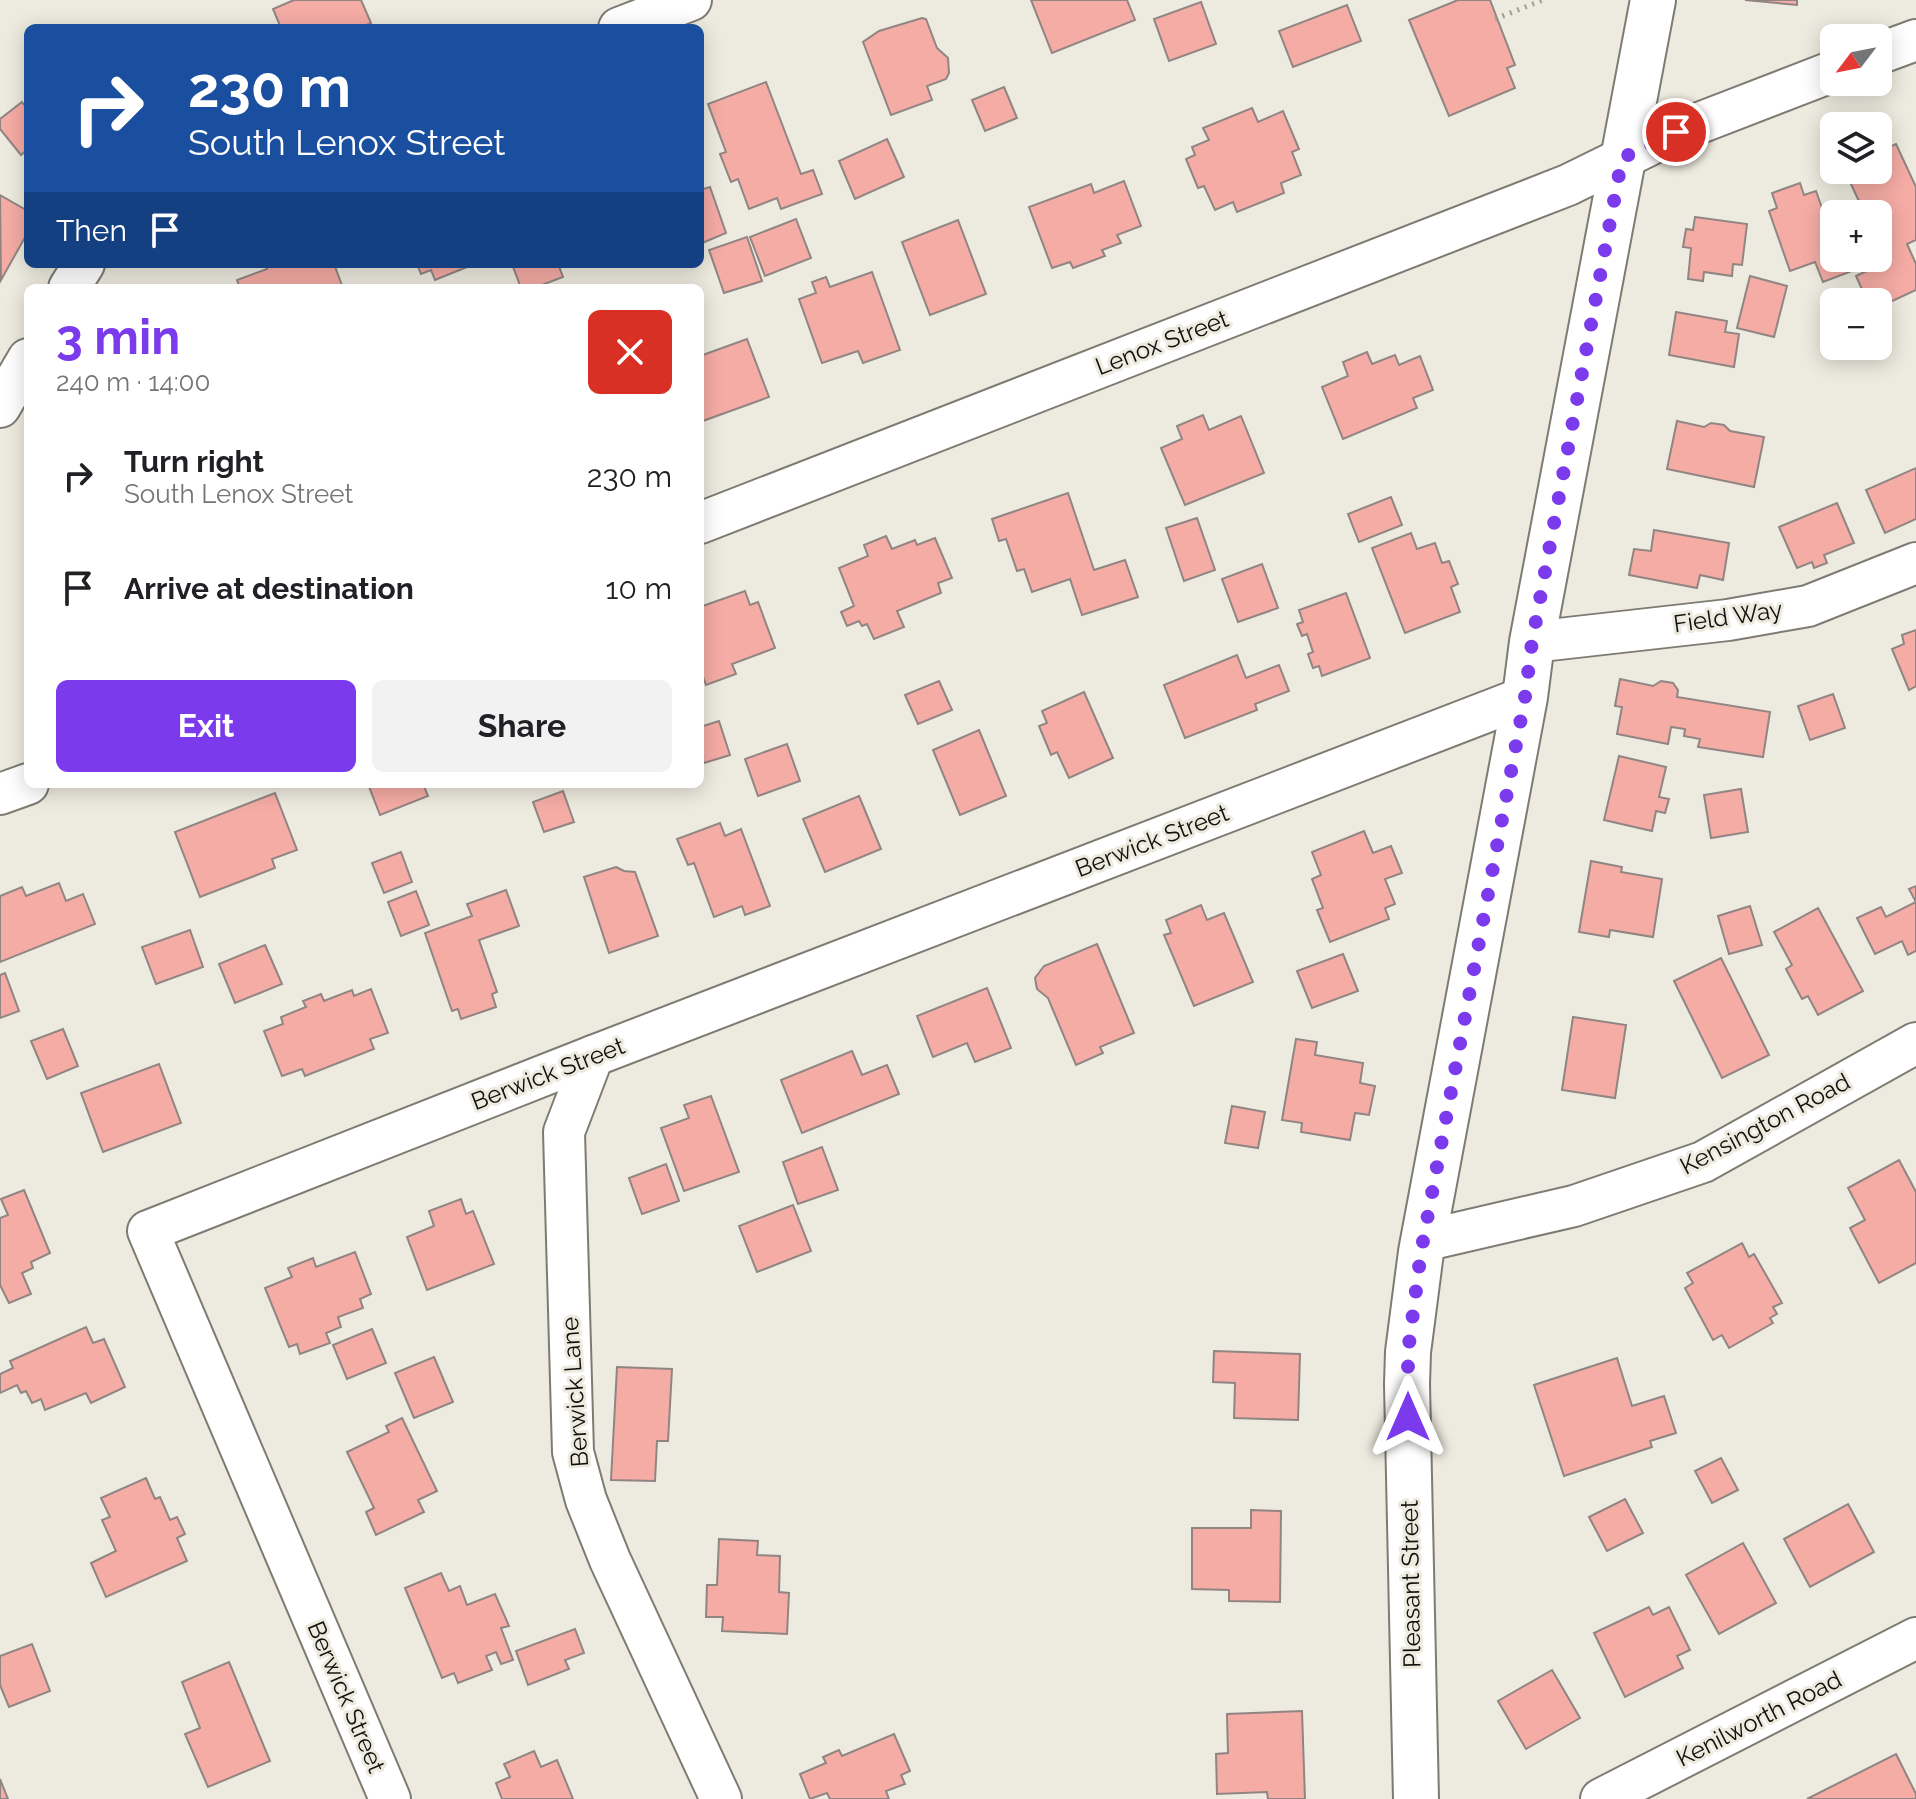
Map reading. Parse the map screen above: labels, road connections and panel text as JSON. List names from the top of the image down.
{
  "streets": {
    "main road": ["Pleasant Street"],
    "street": [
      "Lenox Street",
      "Field Way",
      "Berwick Street",
      "Kensington Road",
      "Berwick Lane",
      "Kenilworth Road"
    ]
  },
  "crossings": [
    ["Lenox Street", "Pleasant Street"],
    ["Field Way", "Pleasant Street"],
    ["Berwick Street", "Berwick Lane"],
    ["Berwick Street", "Pleasant Street"],
    ["Kensington Road", "Pleasant Street"]
  ],
  "north": "bottom left",
  "page": {
    "map_buttons": ["+", "−"],
    "turn": ["230 m", "South Lenox Street"],
    "then": "Then",
    "heading": ["3 min", "240 m · 14:00"],
    "list": [
      {
        "name": "Turn right",
        "note": "South Lenox Street",
        "value": "230 m"
      },
      {
        "name": "Arrive at destination",
        "value": "10 m"
      }
    ],
    "buttons": ["Exit", "Share"]
  }
}
